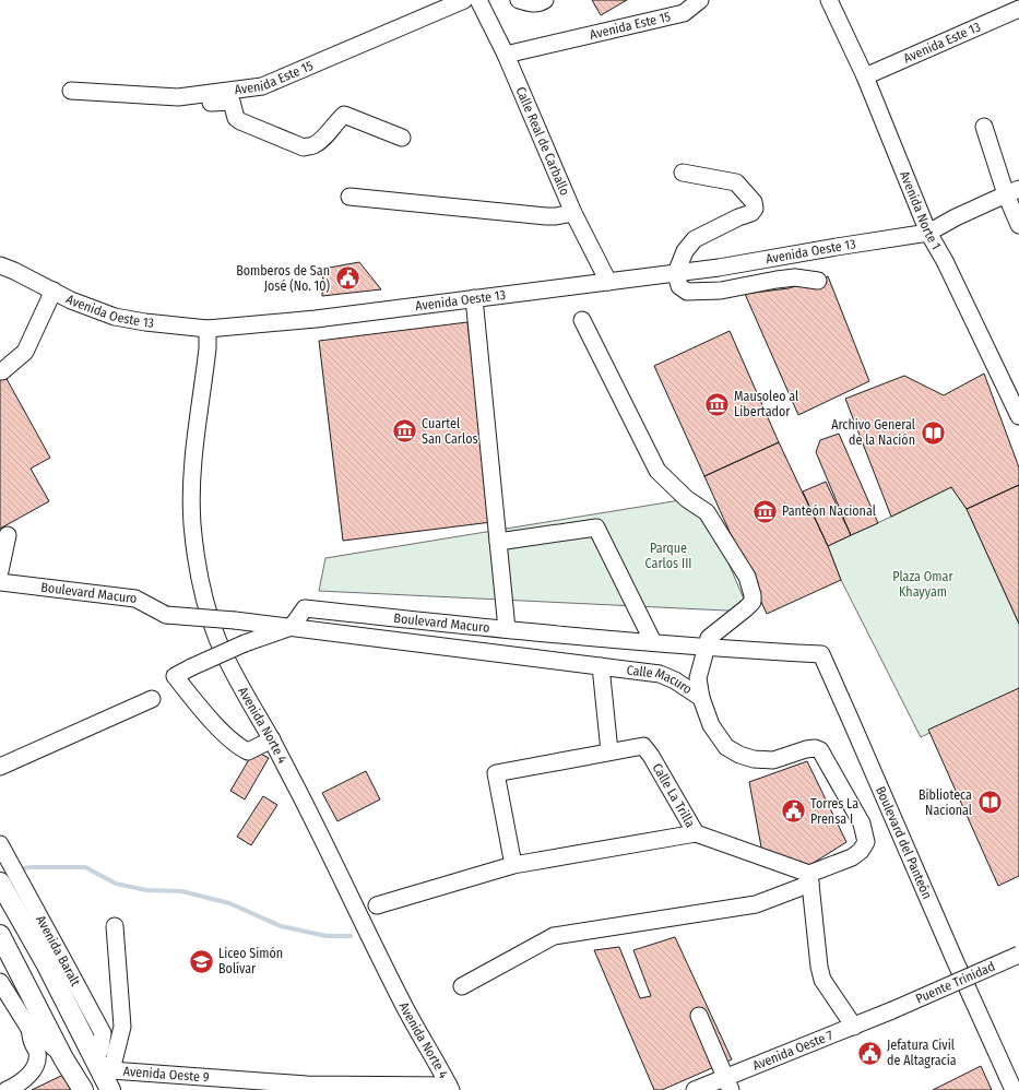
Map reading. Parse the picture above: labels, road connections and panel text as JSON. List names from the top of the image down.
{
  "streets": {
    "main road": ["Avenida Baralt"],
    "street": [
      "Avenida Este 15",
      "Avenida Este 13",
      "Calle Real de Carballo",
      "Avenida Norte 1",
      "Avenida Oeste 13",
      "Boulevard Macuro",
      "Calle Macuro",
      "Avenida Norte 4",
      "Calle La Trilla",
      "Boulevard del Panteón",
      "Puente Trinidad",
      "Avenida Oeste 7",
      "Avenida Oeste 9"
    ]
  },
  "crossings": [
    ["Avenida Este 15", "Calle Real de Carballo"],
    ["Avenida Este 13", "Avenida Norte 1"],
    ["Calle Real de Carballo", "Avenida Oeste 13"],
    ["Avenida Norte 1", "Avenida Oeste 13"],
    ["Avenida Oeste 13", "Avenida Norte 4"],
    ["Boulevard Macuro", "Calle Macuro"],
    ["Boulevard Macuro", "Boulevard del Panteón"],
    ["Calle Macuro", "Calle La Trilla"],
    ["Avenida Norte 4", "Avenida Oeste 9"],
    ["Avenida Baralt", "Avenida Oeste 9"],
    ["Puente Trinidad", "Avenida Oeste 7"]
  ],
  "parks": ["Parque Carlos III", "Plaza Omar Khayyam"],
  "places": {
    "public building": ["Bomberos de San José (No. 10)", "Torres La Prensa I", "Jefatura Civil de Altagracia"],
    "museum": ["Mausoleo al Libertador", "Cuartel San Carlos", "Panteón Nacional"],
    "library": ["Archivo General de la Nación", "Biblioteca Nacional"],
    "school or university": ["Liceo Simón Bolívar"]
  }
}
